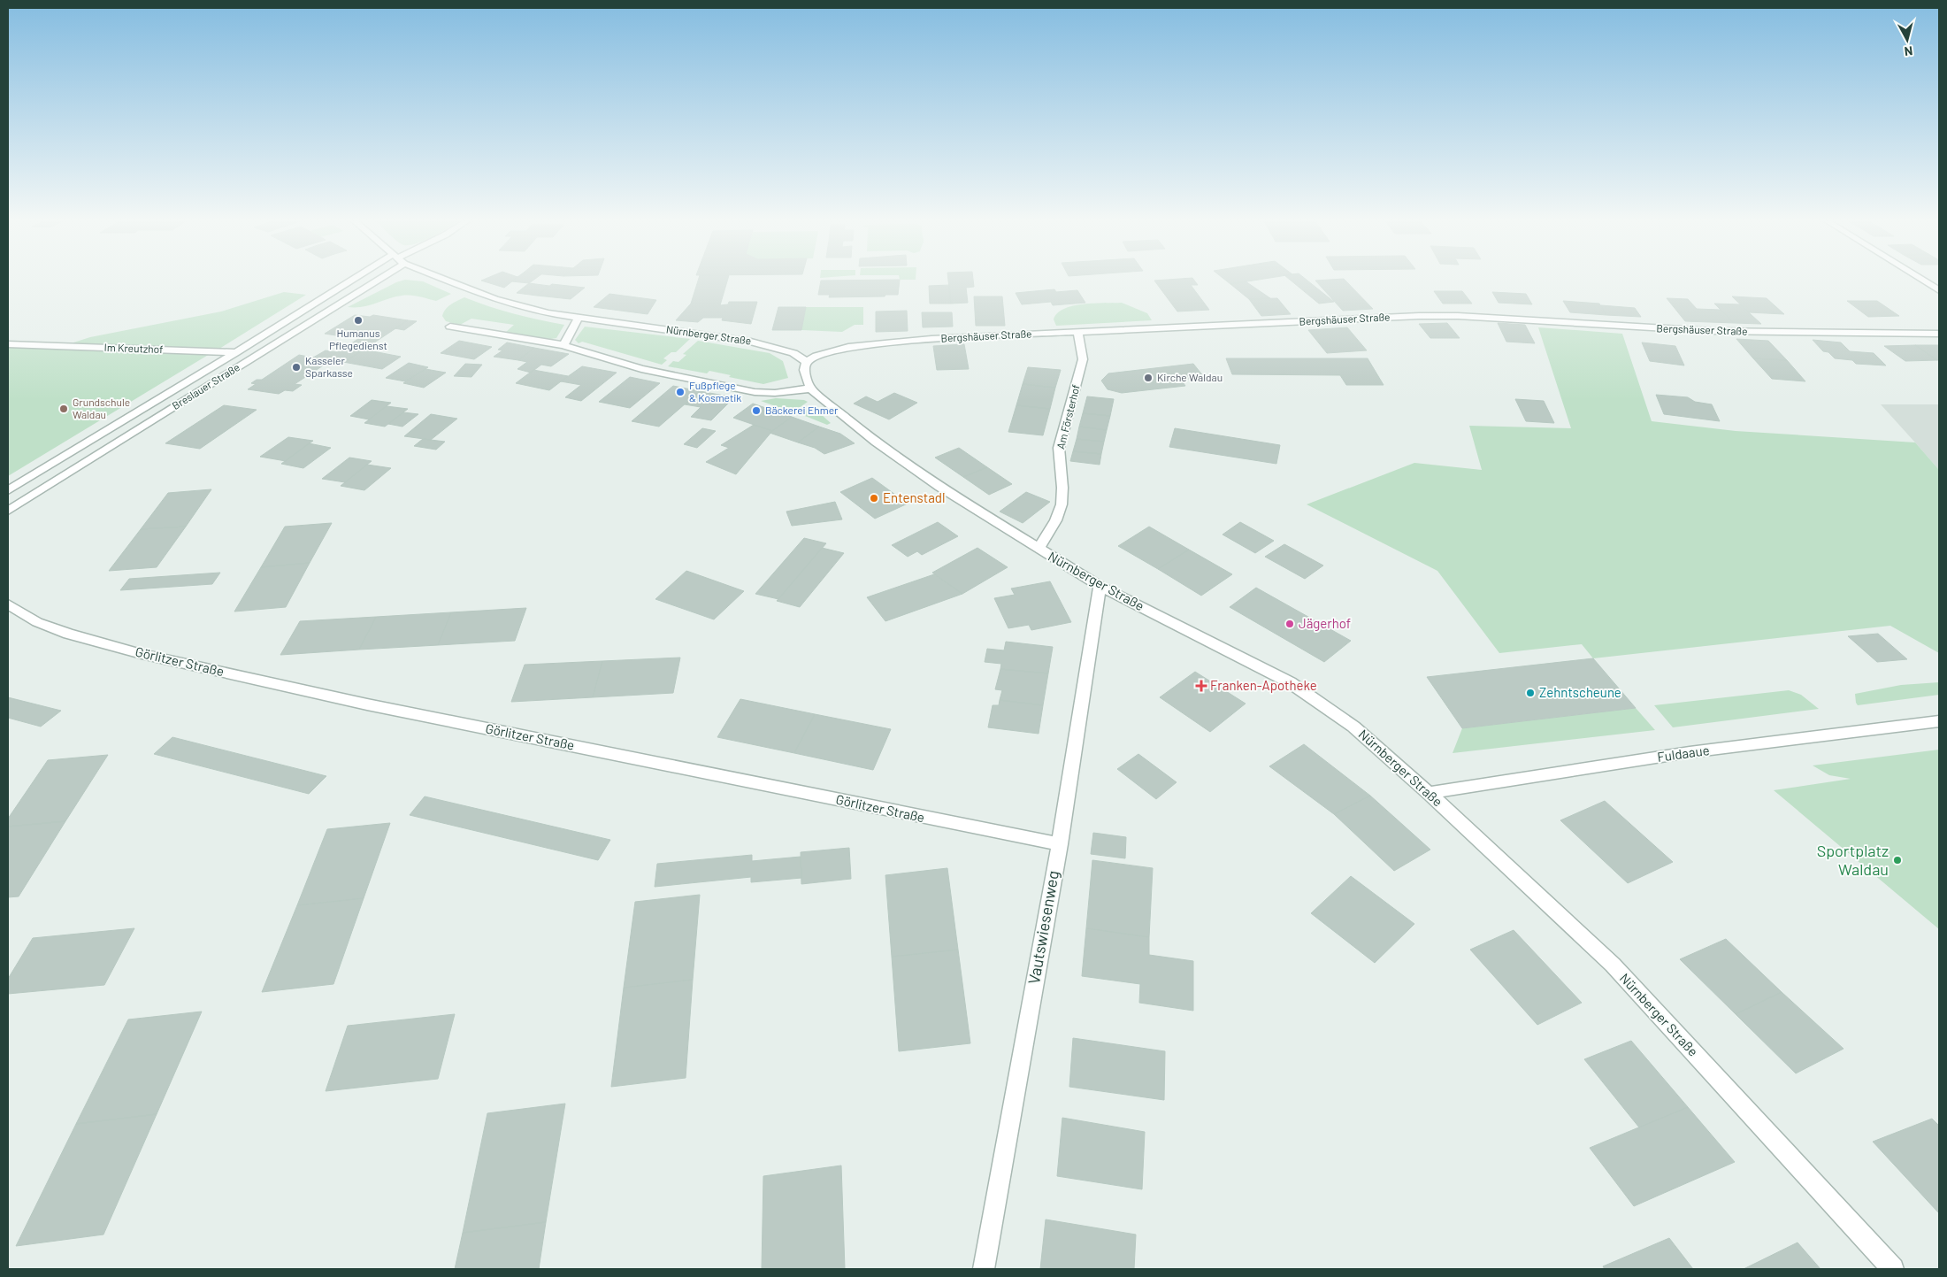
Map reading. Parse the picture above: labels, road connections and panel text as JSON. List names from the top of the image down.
{
  "streets": {
    "street": [
      "Bergshäuser Straße",
      "Nürnberger Straße",
      "Im Kreutzhof",
      "Breslauer Straße",
      "Am Försterhof",
      "Görlitzer Straße",
      "Fuldaaue",
      "Vautswiesenweg"
    ]
  },
  "crossings": [
    ["Bergshäuser Straße", "Nürnberger Straße"],
    ["Bergshäuser Straße", "Am Försterhof"],
    ["Nürnberger Straße", "Am Försterhof"],
    ["Nürnberger Straße", "Fuldaaue"],
    ["Nürnberger Straße", "Vautswiesenweg"],
    ["Im Kreutzhof", "Breslauer Straße"],
    ["Görlitzer Straße", "Vautswiesenweg"]
  ],
  "places": {
    "other": [
      "Humanus Pflegedienst",
      "Kasseler Sparkasse",
      "Kirche Waldau",
      "Fußpflege & Kosmetik",
      "Grundschule Waldau",
      "Bäckerei Ehmer",
      "Entenstadl",
      "Jägerhof",
      "Zehntscheune",
      "Sportplatz Waldau"
    ],
    "health": ["Franken-Apotheke"]
  },
  "north": "bottom"
}
